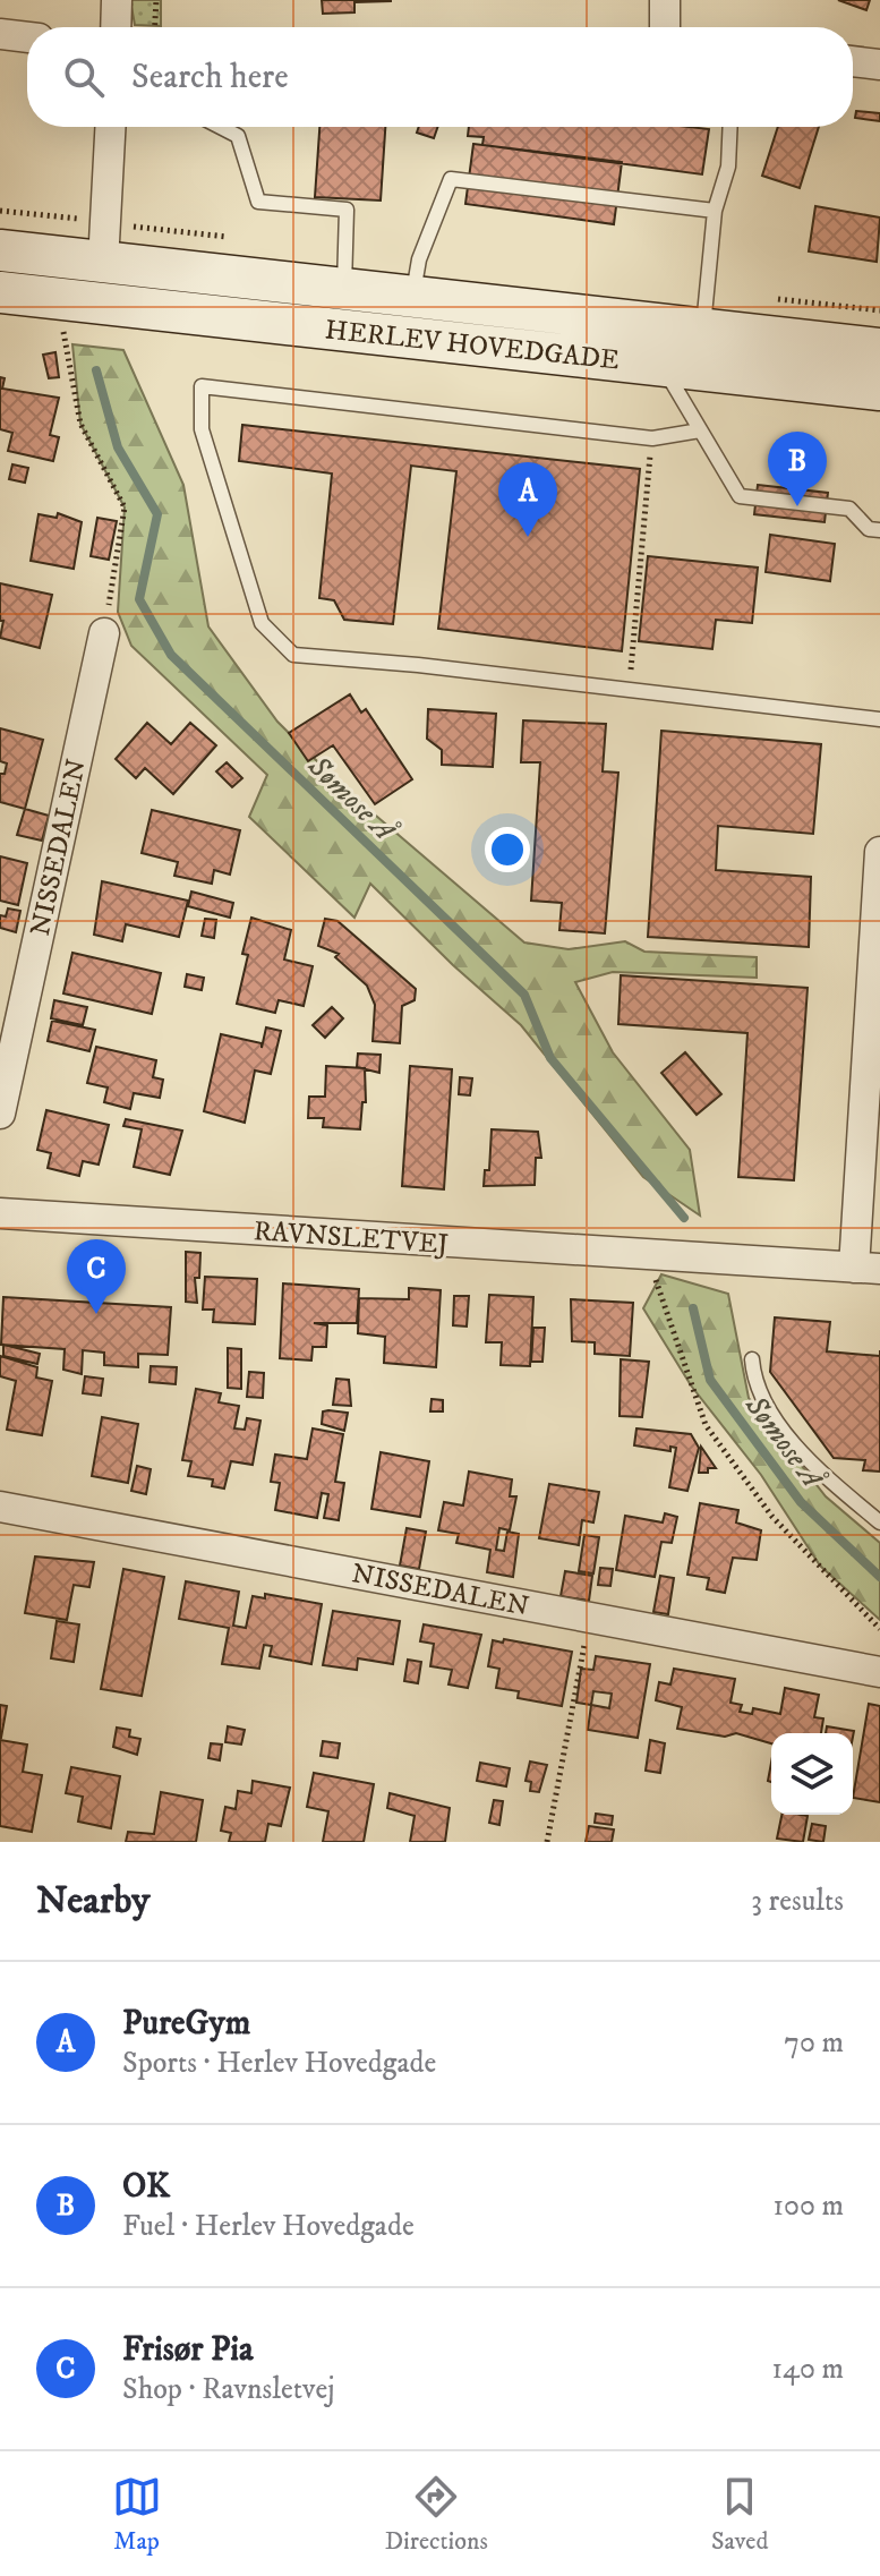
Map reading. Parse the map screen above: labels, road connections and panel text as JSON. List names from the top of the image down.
{
  "streets": {
    "main road": ["HERLEV HOVEDGADE"],
    "street": ["NISSEDALEN", "RAVNSLETVEJ"]
  },
  "water": ["Sømose Å"],
  "page": {
    "search": "Search here",
    "pins": ["B", "A", "C"],
    "heading": ["Nearby", "3 results"],
    "list": [
      {
        "mark": "A",
        "name": "PureGym",
        "note": "Sports · Herlev Hovedgade",
        "value": "70 m"
      },
      {
        "mark": "B",
        "name": "OK",
        "note": "Fuel · Herlev Hovedgade",
        "value": "100 m"
      },
      {
        "mark": "C",
        "name": "Frisør Pia",
        "note": "Shop · Ravnsletvej",
        "value": "140 m"
      }
    ],
    "nav": ["Map", "Directions", "Saved"]
  }
}
